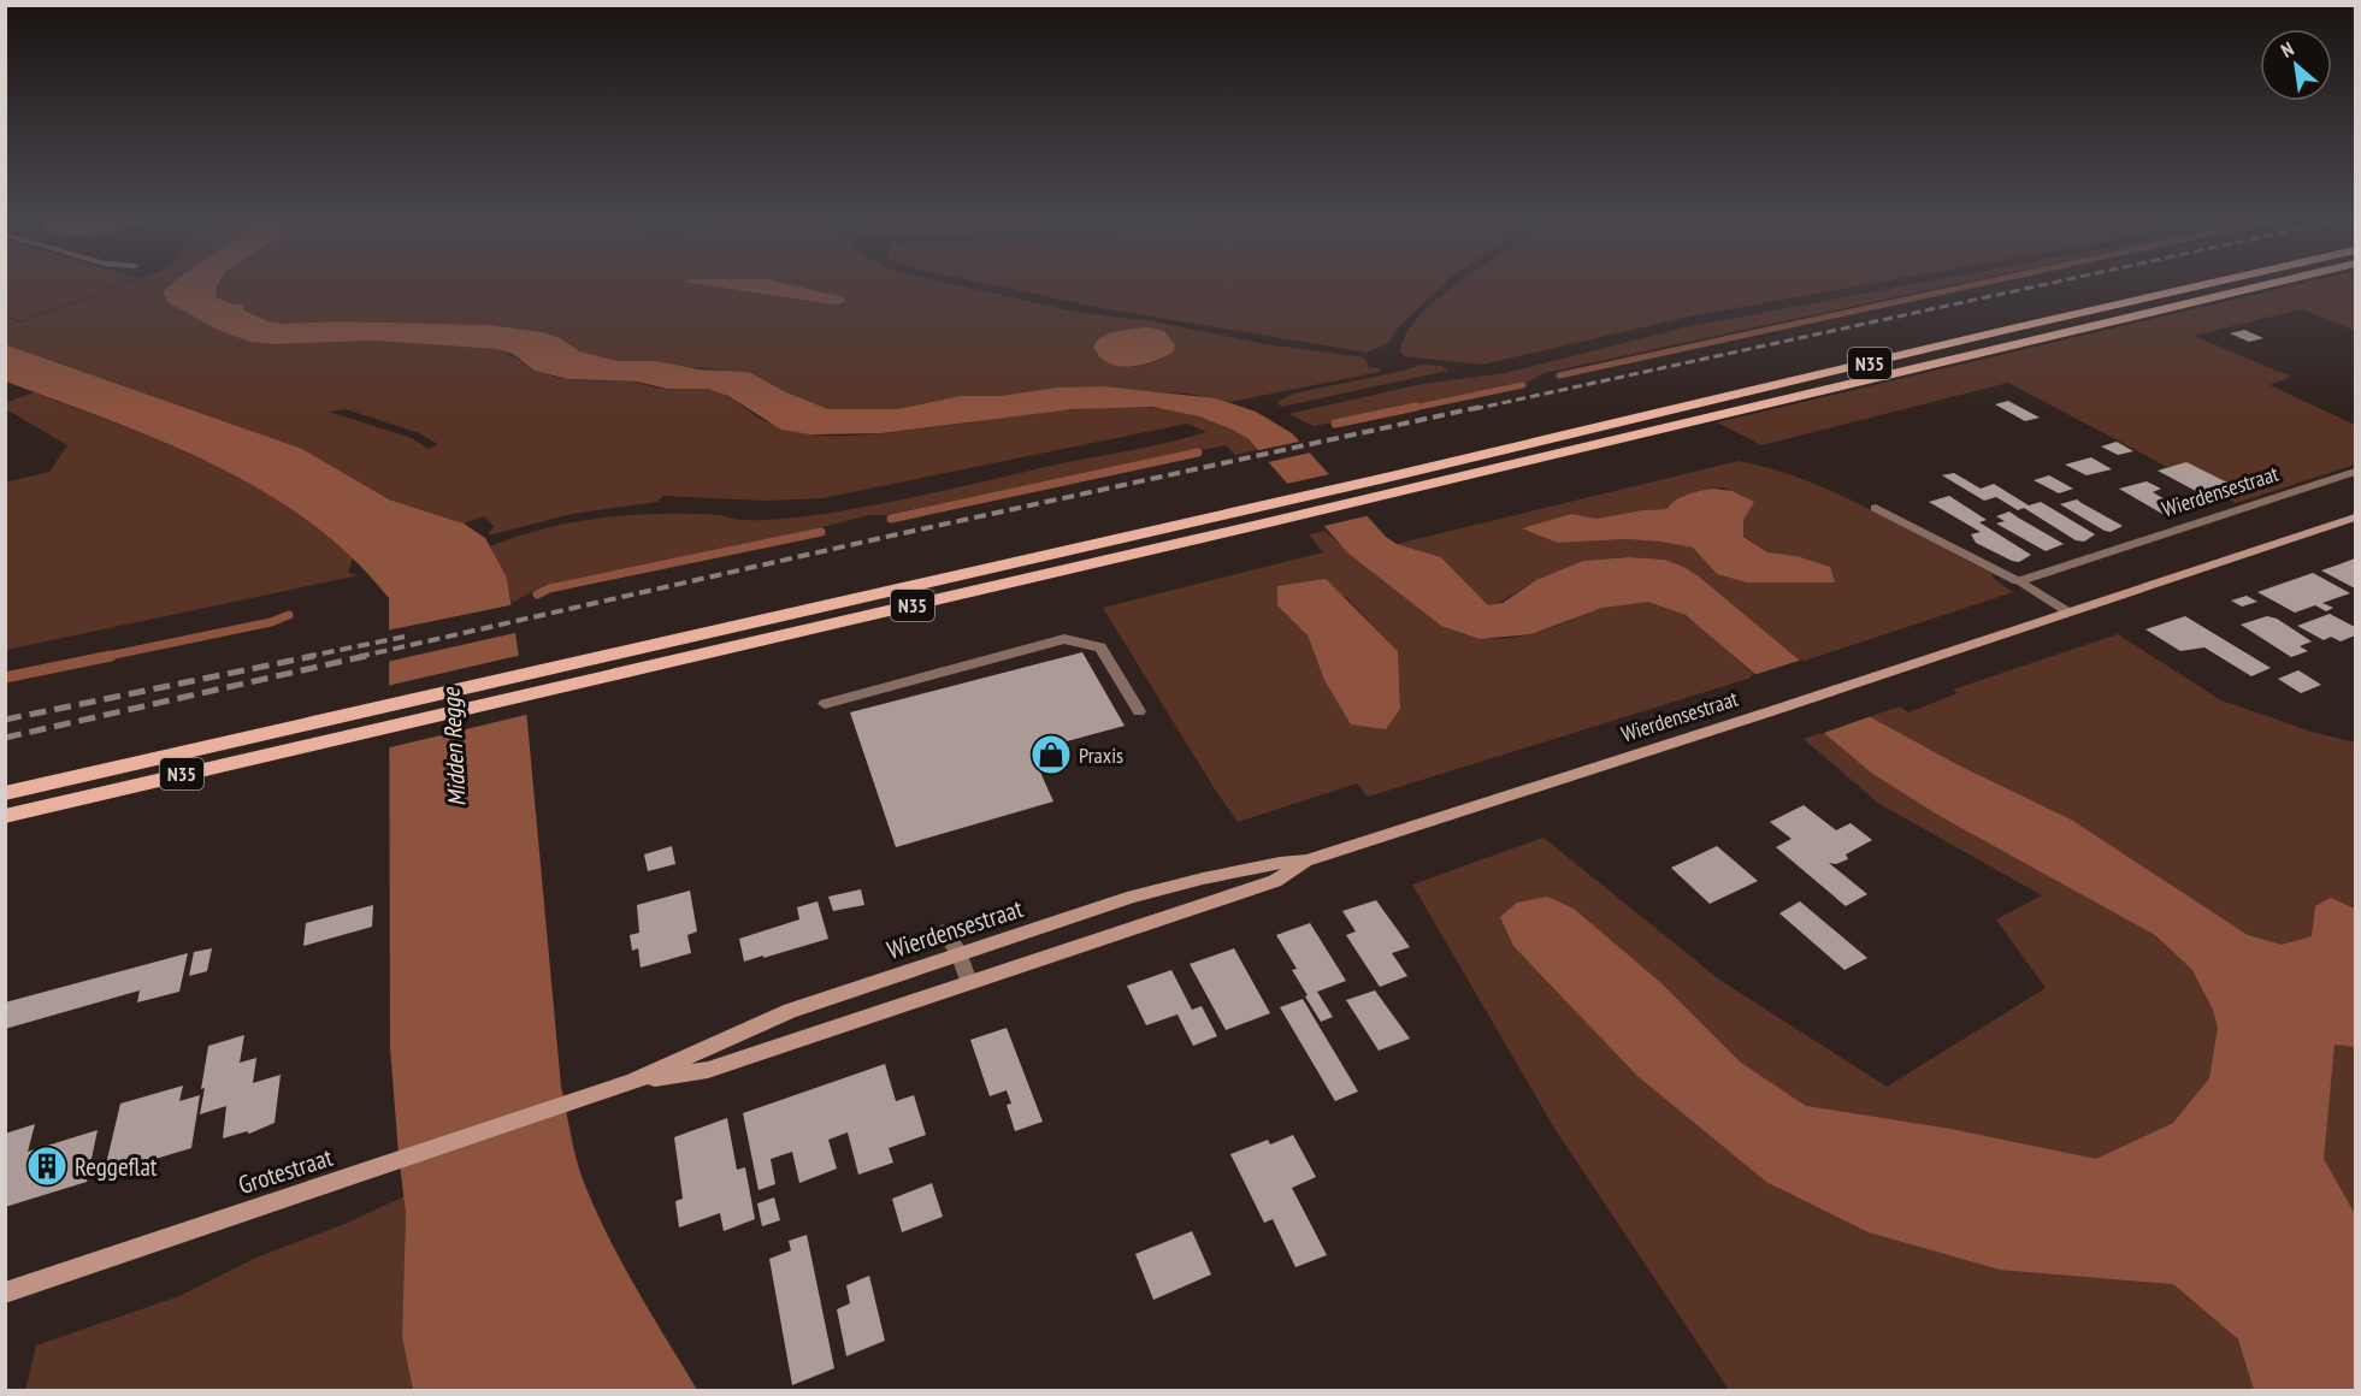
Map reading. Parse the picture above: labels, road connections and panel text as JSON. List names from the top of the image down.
{
  "streets": {
    "main road": ["N35"],
    "street": ["Wierdensestraat", "Grotestraat"]
  },
  "crossings": [
    ["Wierdensestraat", "Grotestraat"]
  ],
  "water": ["Midden Regge"],
  "places": {
    "shop": ["Praxis"],
    "building": ["Reggeflat"]
  },
  "north": "top left"
}
